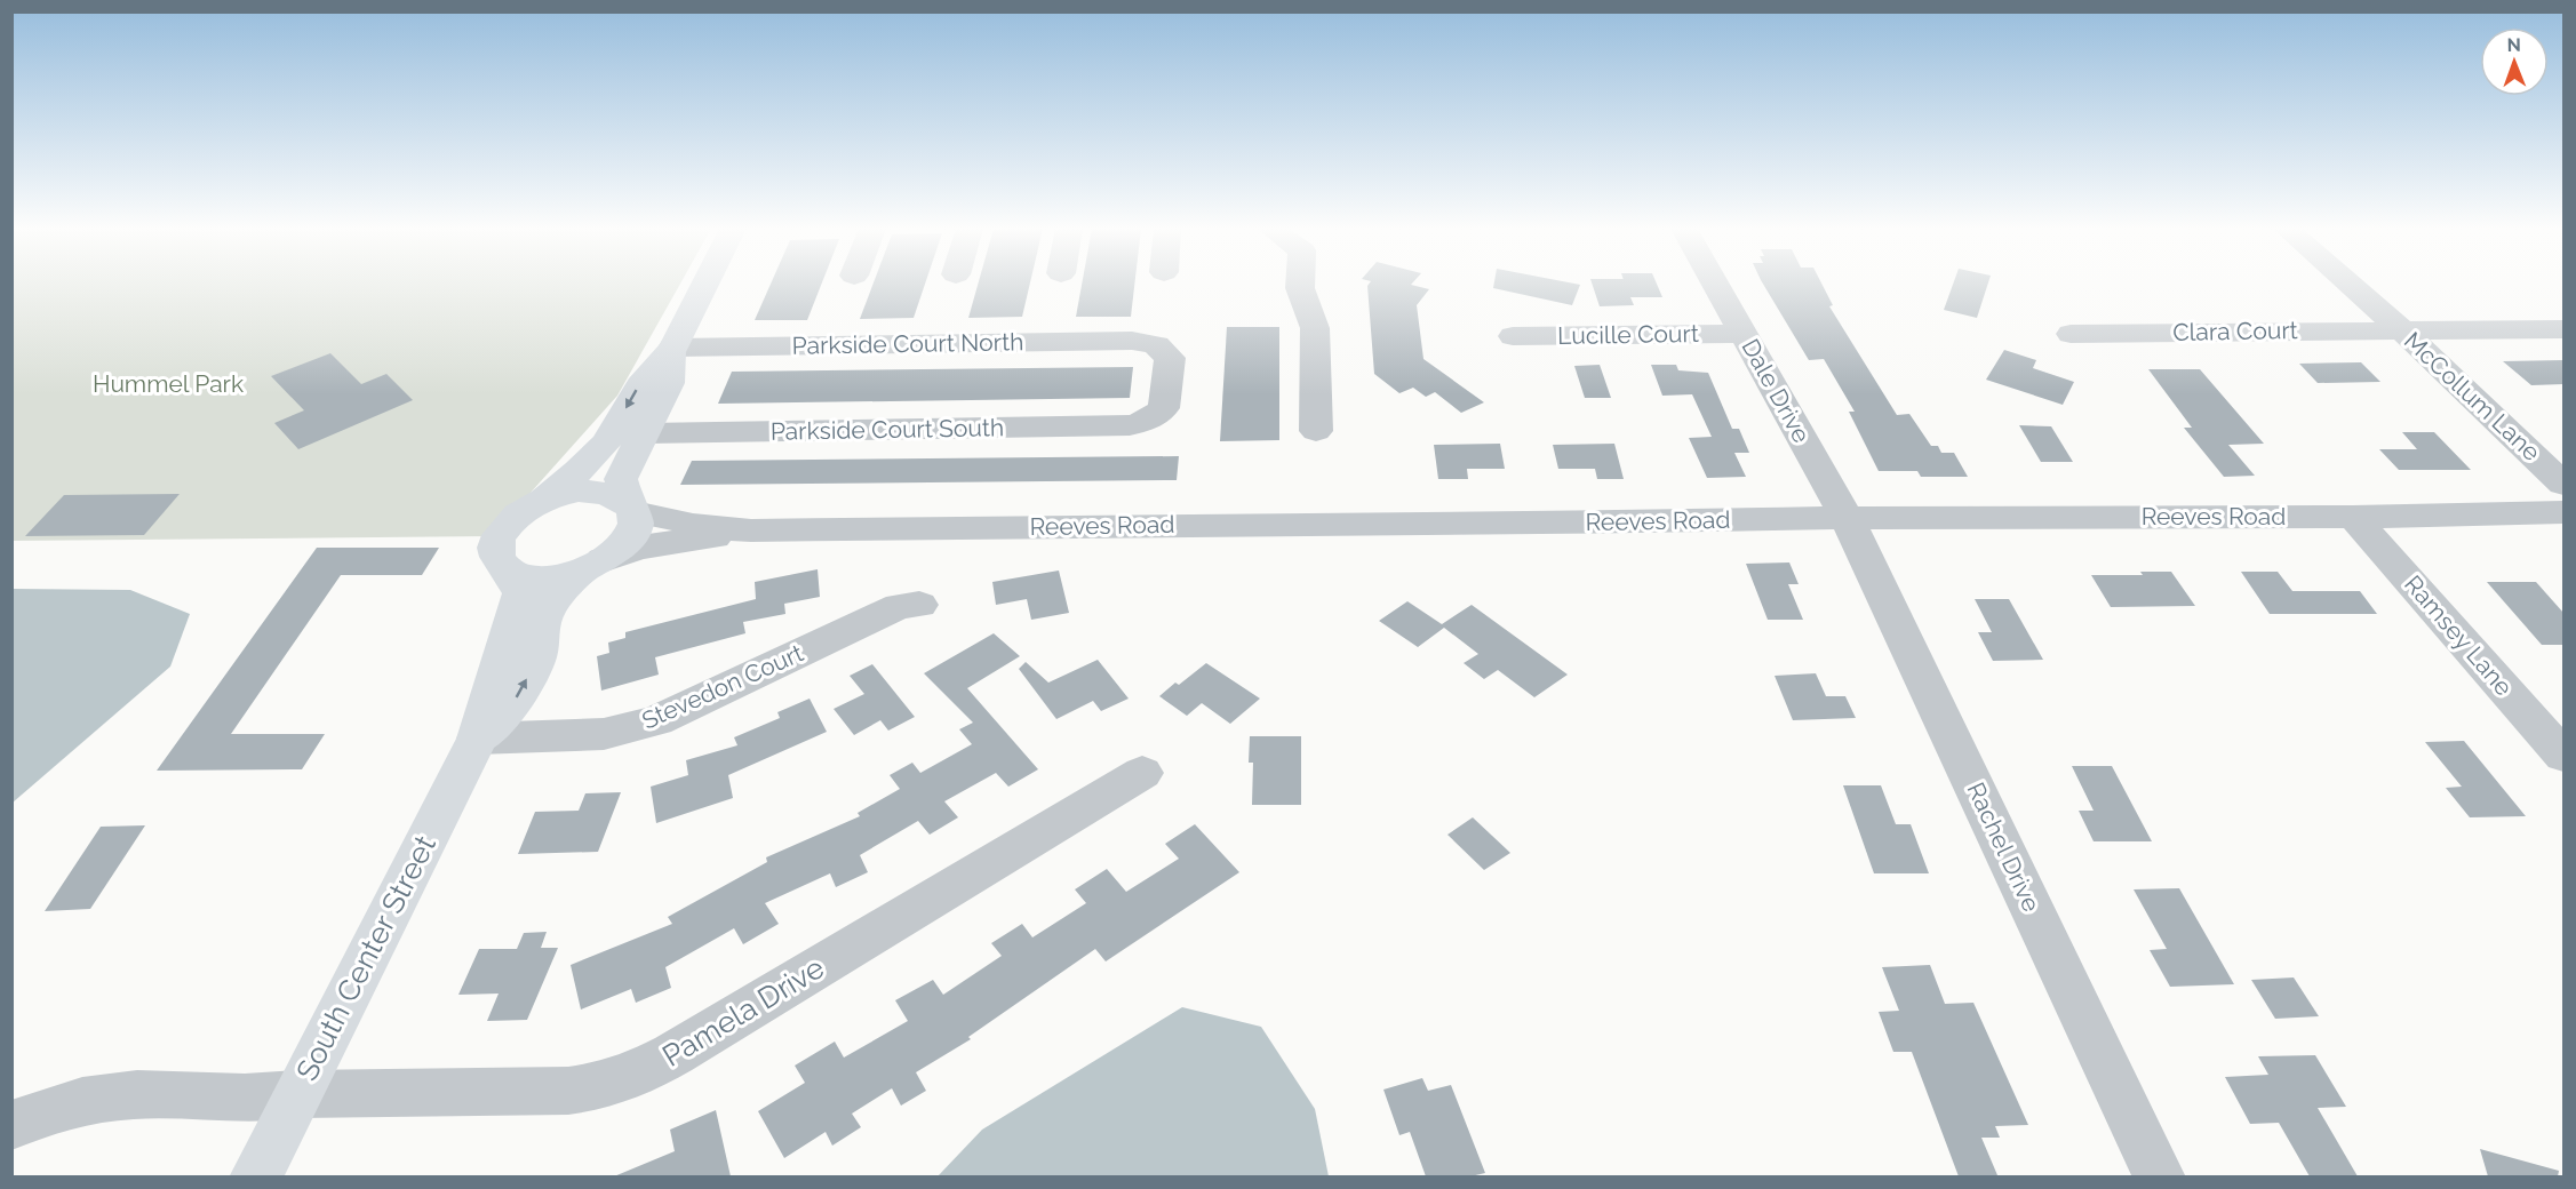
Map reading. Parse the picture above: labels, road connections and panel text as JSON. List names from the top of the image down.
{
  "streets": {
    "main road": ["South Center Street"],
    "street": [
      "Clara Court",
      "Lucille Court",
      "Parkside Court North",
      "Dale Drive",
      "McCollum Lane",
      "Parkside Court South",
      "Reeves Road",
      "Ramsey Lane",
      "Stevedon Court",
      "Rachel Drive",
      "Pamela Drive"
    ]
  },
  "crossings": [
    ["Clara Court", "McCollum Lane"],
    ["Lucille Court", "Dale Drive"],
    ["Parkside Court North", "Parkside Court South"],
    ["Dale Drive", "Reeves Road"],
    ["Dale Drive", "Rachel Drive"],
    ["Reeves Road", "Ramsey Lane"],
    ["Reeves Road", "Rachel Drive"],
    ["Reeves Road", "South Center Street"],
    ["Stevedon Court", "South Center Street"],
    ["South Center Street", "Pamela Drive"]
  ],
  "parks": ["Hummel Park"],
  "north": "top"
}
